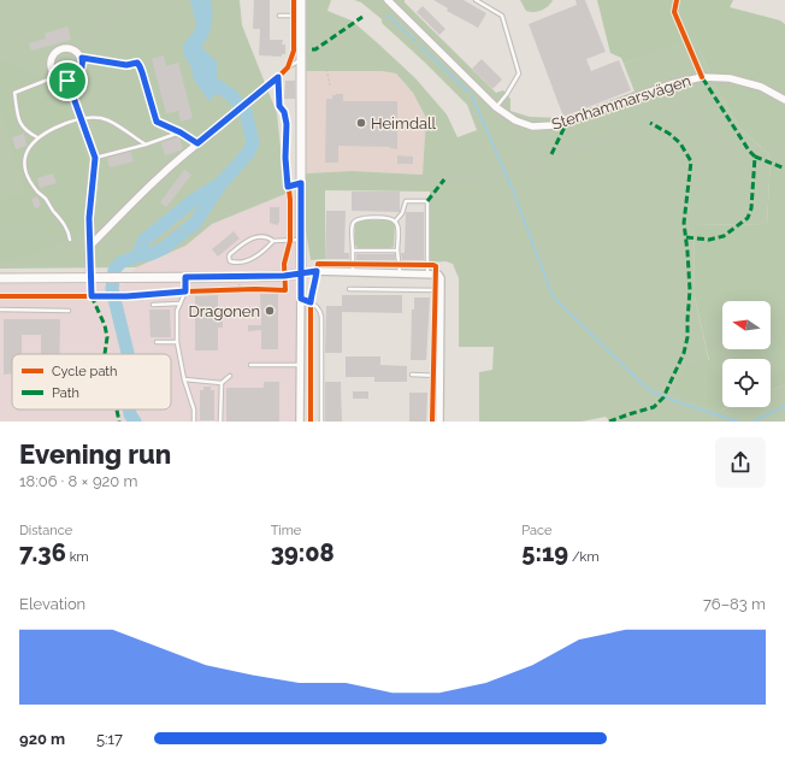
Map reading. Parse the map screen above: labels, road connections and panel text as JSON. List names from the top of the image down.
{
  "streets": {
    "street": ["Stenhammarsvägen"]
  },
  "places": ["Heimdall", "Dragonen"],
  "legend": ["Cycle path", "Path"],
  "north": "left",
  "page": {
    "heading": ["Evening run", "18:06 · 8 × 920 m"],
    "stats": [
      ["Distance", "7.36 km"],
      ["Time", "39:08"],
      ["Pace", "5:19 /km"]
    ],
    "chart": ["Elevation", "76–83 m"],
    "list": [
      {
        "name": "920 m",
        "note": "5:17"
      }
    ]
  }
}
